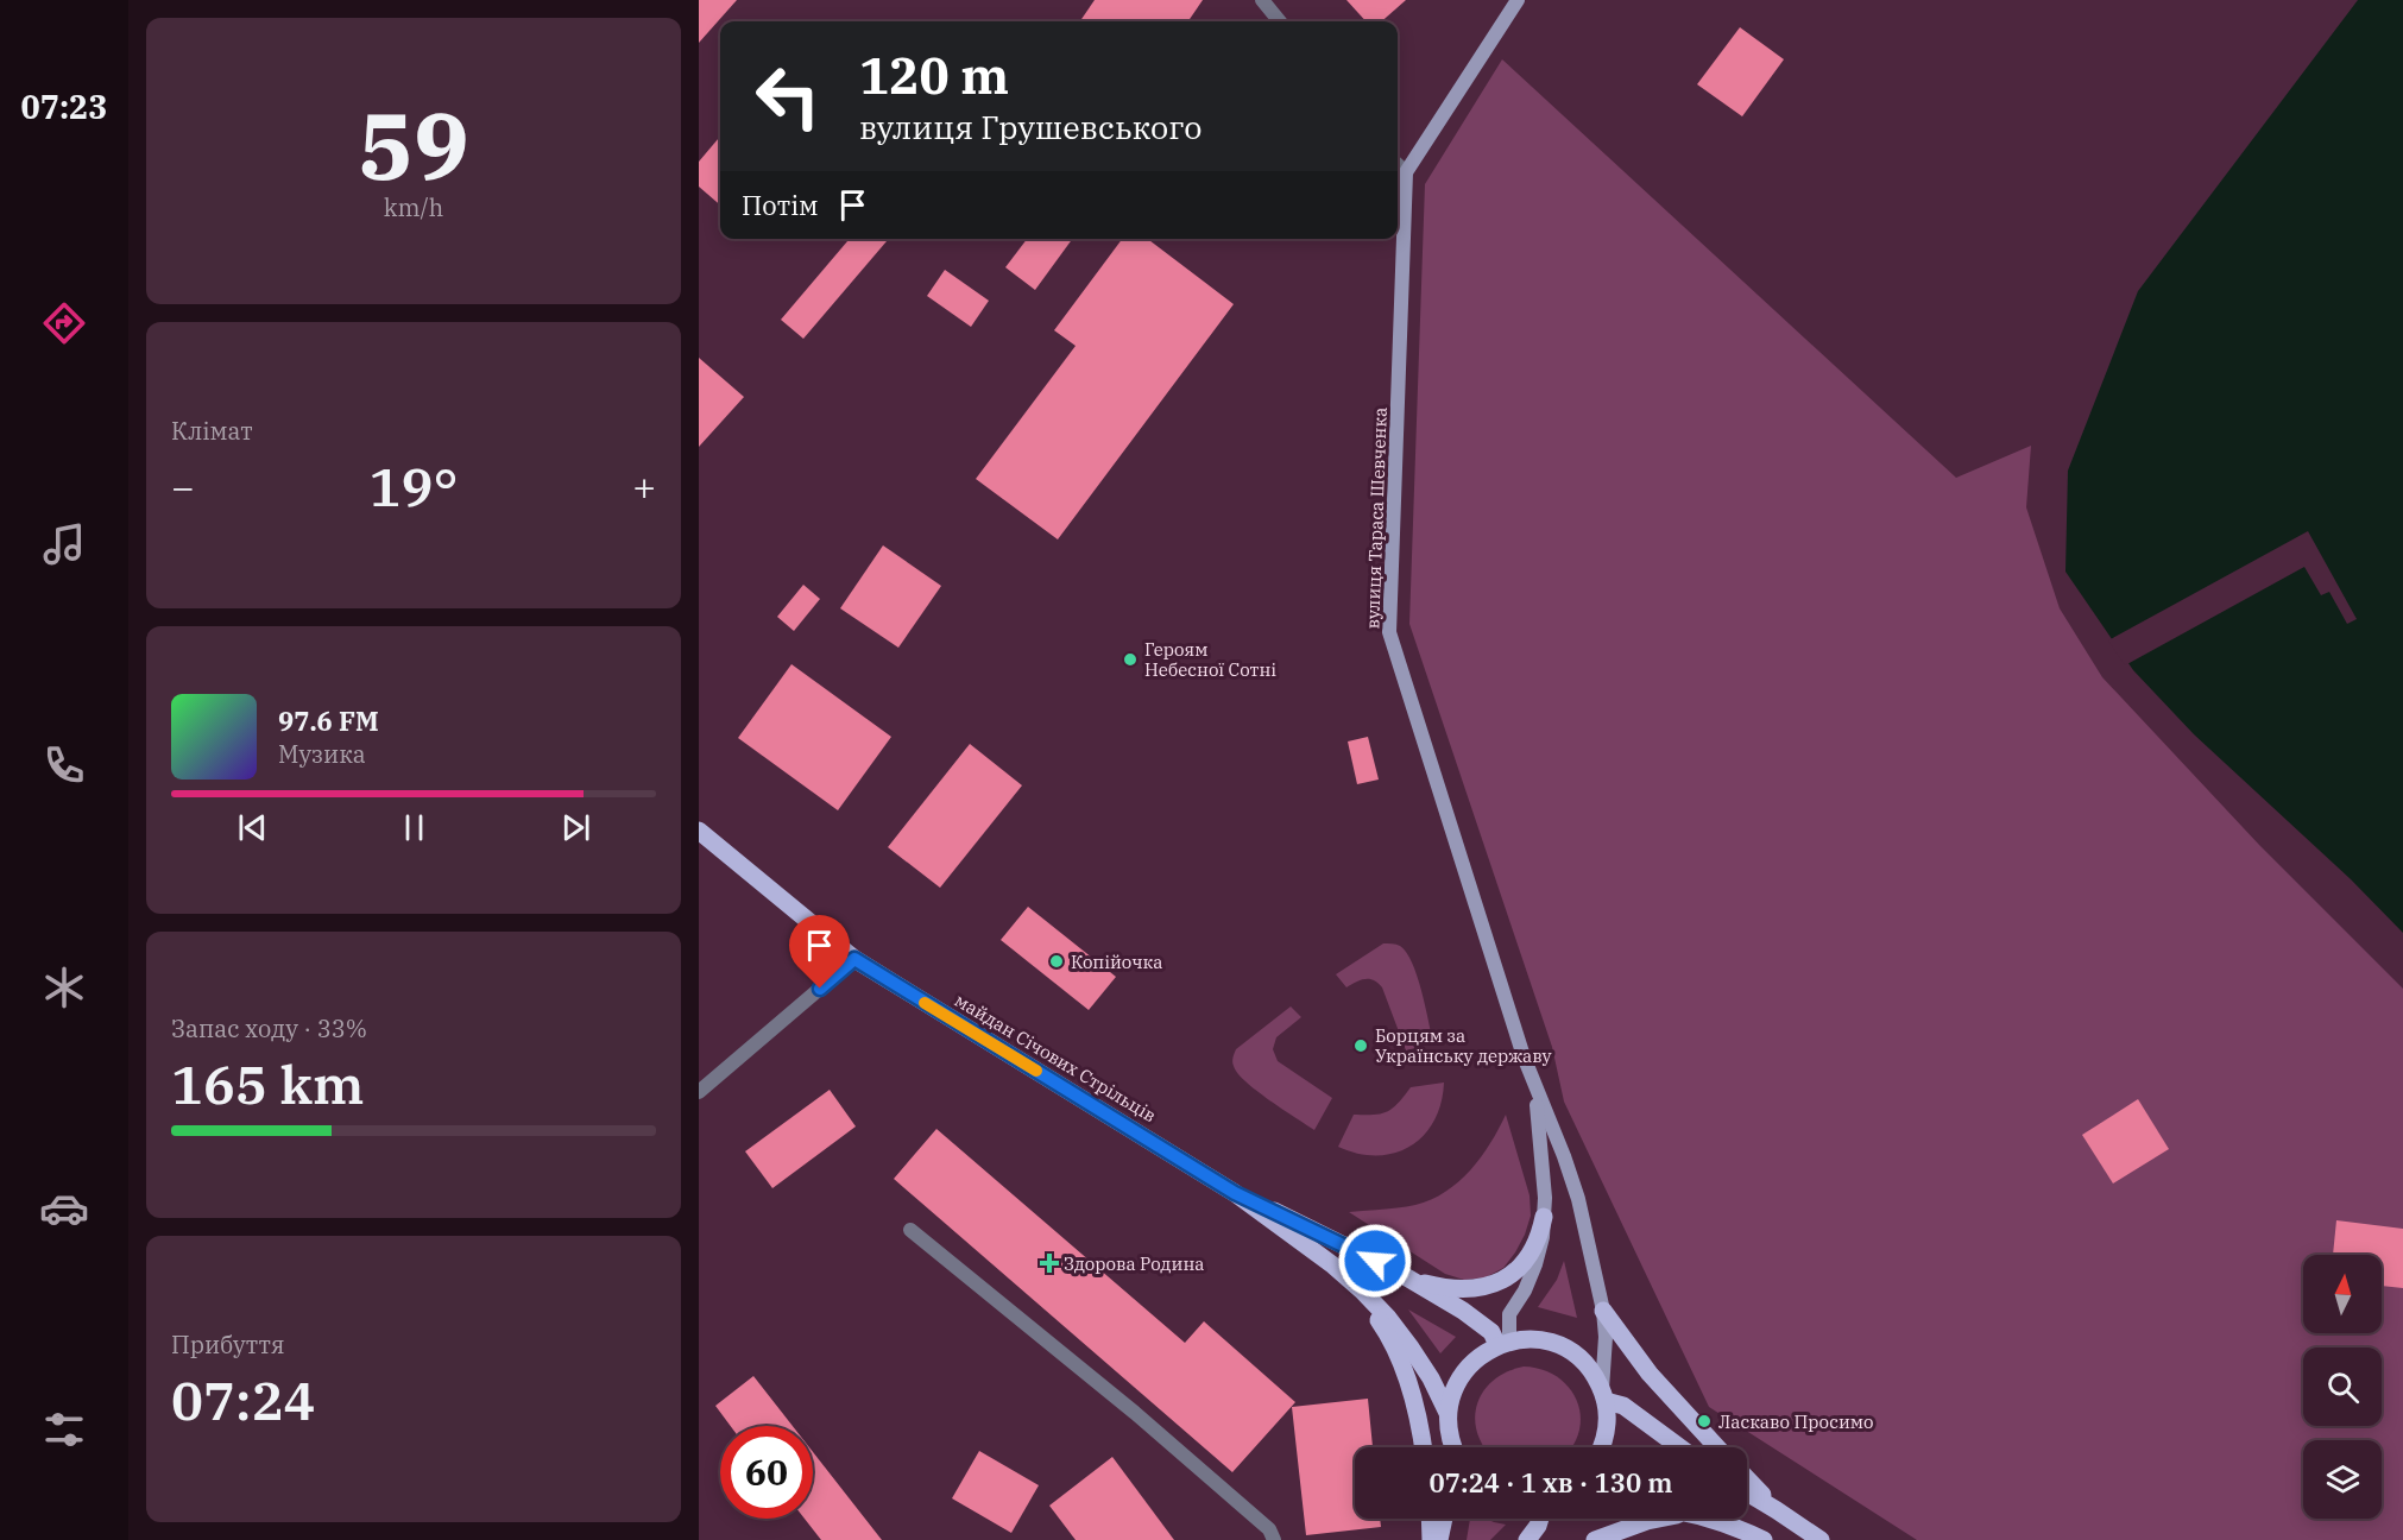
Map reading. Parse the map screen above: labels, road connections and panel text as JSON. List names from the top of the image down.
{
  "streets": {
    "main road": ["майдан Січових Стрільців"],
    "street": ["вулиця Тараса Шевченка"]
  },
  "crossings": [
    ["вулиця Тараса Шевченка", "майдан Січових Стрільців"]
  ],
  "places": {
    "other": [
      "Героям Небесної Сотні",
      "Копійочка",
      "Борцям за Українську державу",
      "Ласкаво Просимо"
    ],
    "health": ["Здорова Родина"]
  },
  "north": "top",
  "page": {
    "tabs": "07:23",
    "tile": [
      ["59", "km/h"],
      "Клімат",
      ["Запас ходу · 33%", "165 km"],
      ["Прибуття", "07:24"]
    ],
    "turn": ["120 m", "вулиця Грушевського"],
    "then": "Потім",
    "heat": ["−", "19°", "+"],
    "song": ["97.6 FM", "Музика"],
    "limit": "60",
    "trip": "07:24 · 1 хв · 130 m"
  }
}
